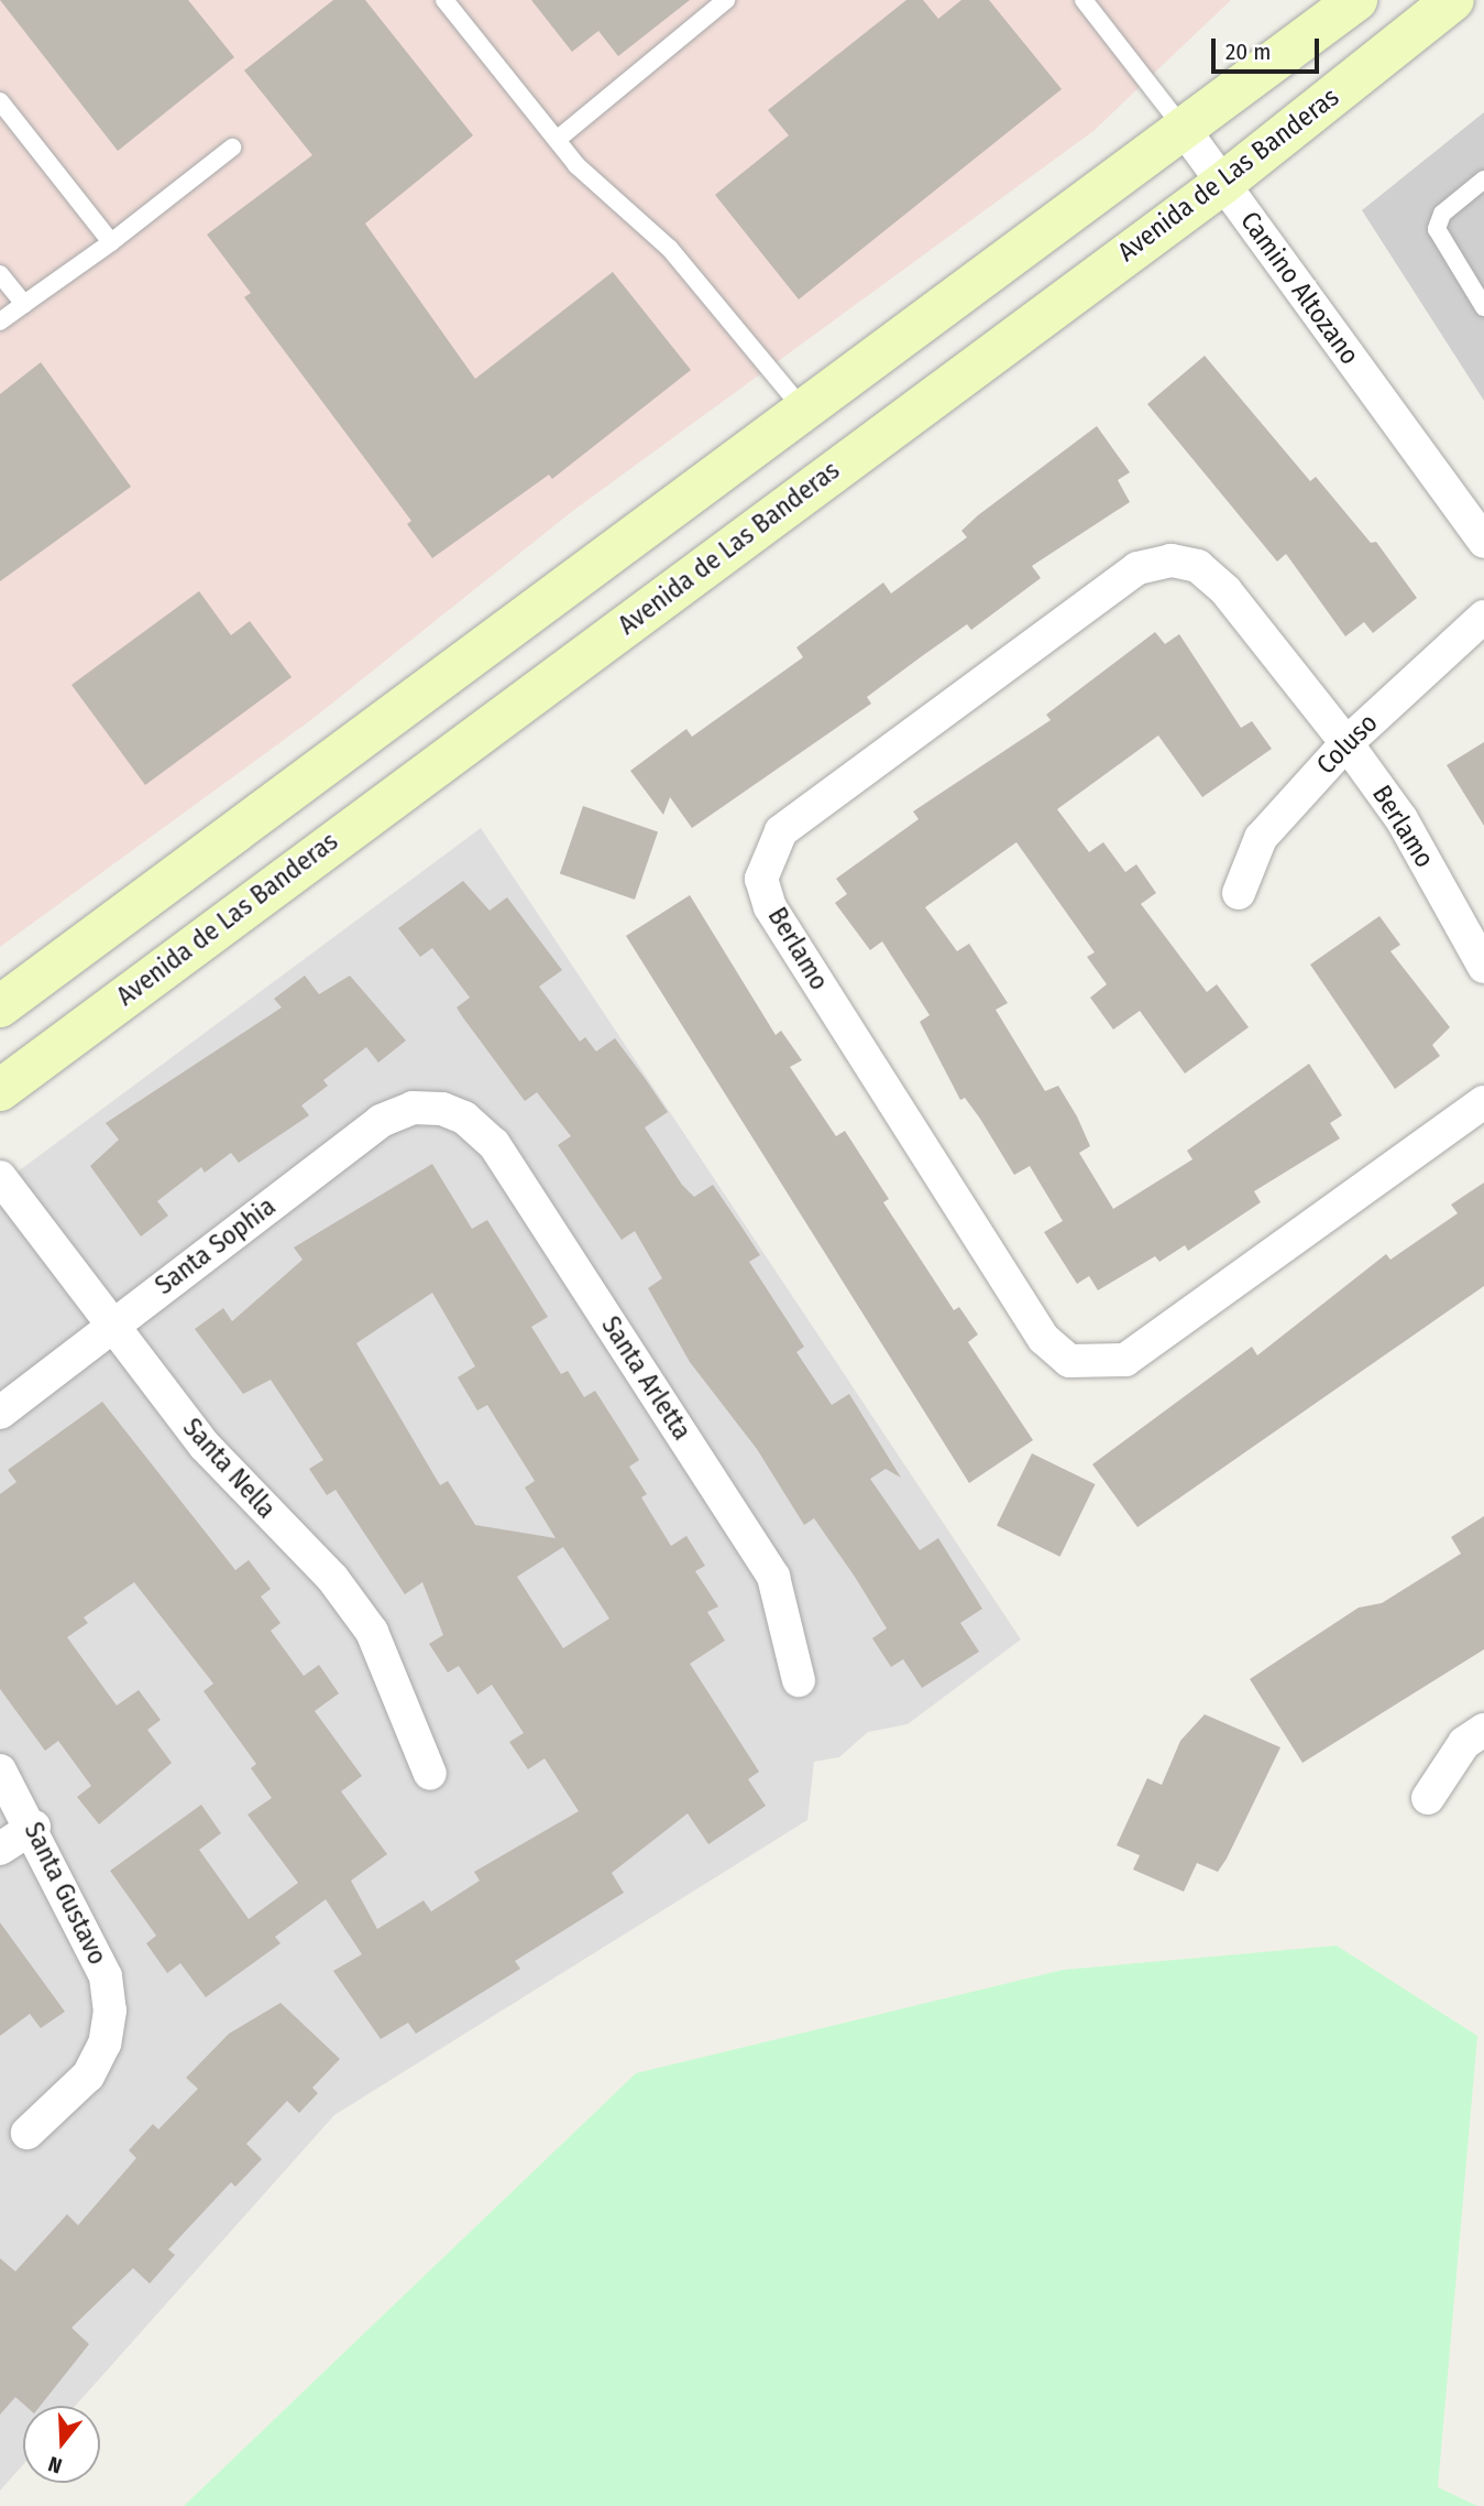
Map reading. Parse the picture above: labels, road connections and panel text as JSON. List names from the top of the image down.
{
  "streets": {
    "main road": ["Avenida de Las Banderas"],
    "street": [
      "Camino Altozano",
      "Coluso",
      "Berlamo",
      "Santa Sophia",
      "Santa Arletta",
      "Santa Nella",
      "Santa Gustavo"
    ]
  },
  "crossings": [
    ["Avenida de Las Banderas", "Camino Altozano"],
    ["Coluso", "Berlamo"],
    ["Santa Sophia", "Santa Arletta"],
    ["Santa Sophia", "Santa Nella"]
  ],
  "scale_bar": "20 m",
  "north": "bottom"
}
